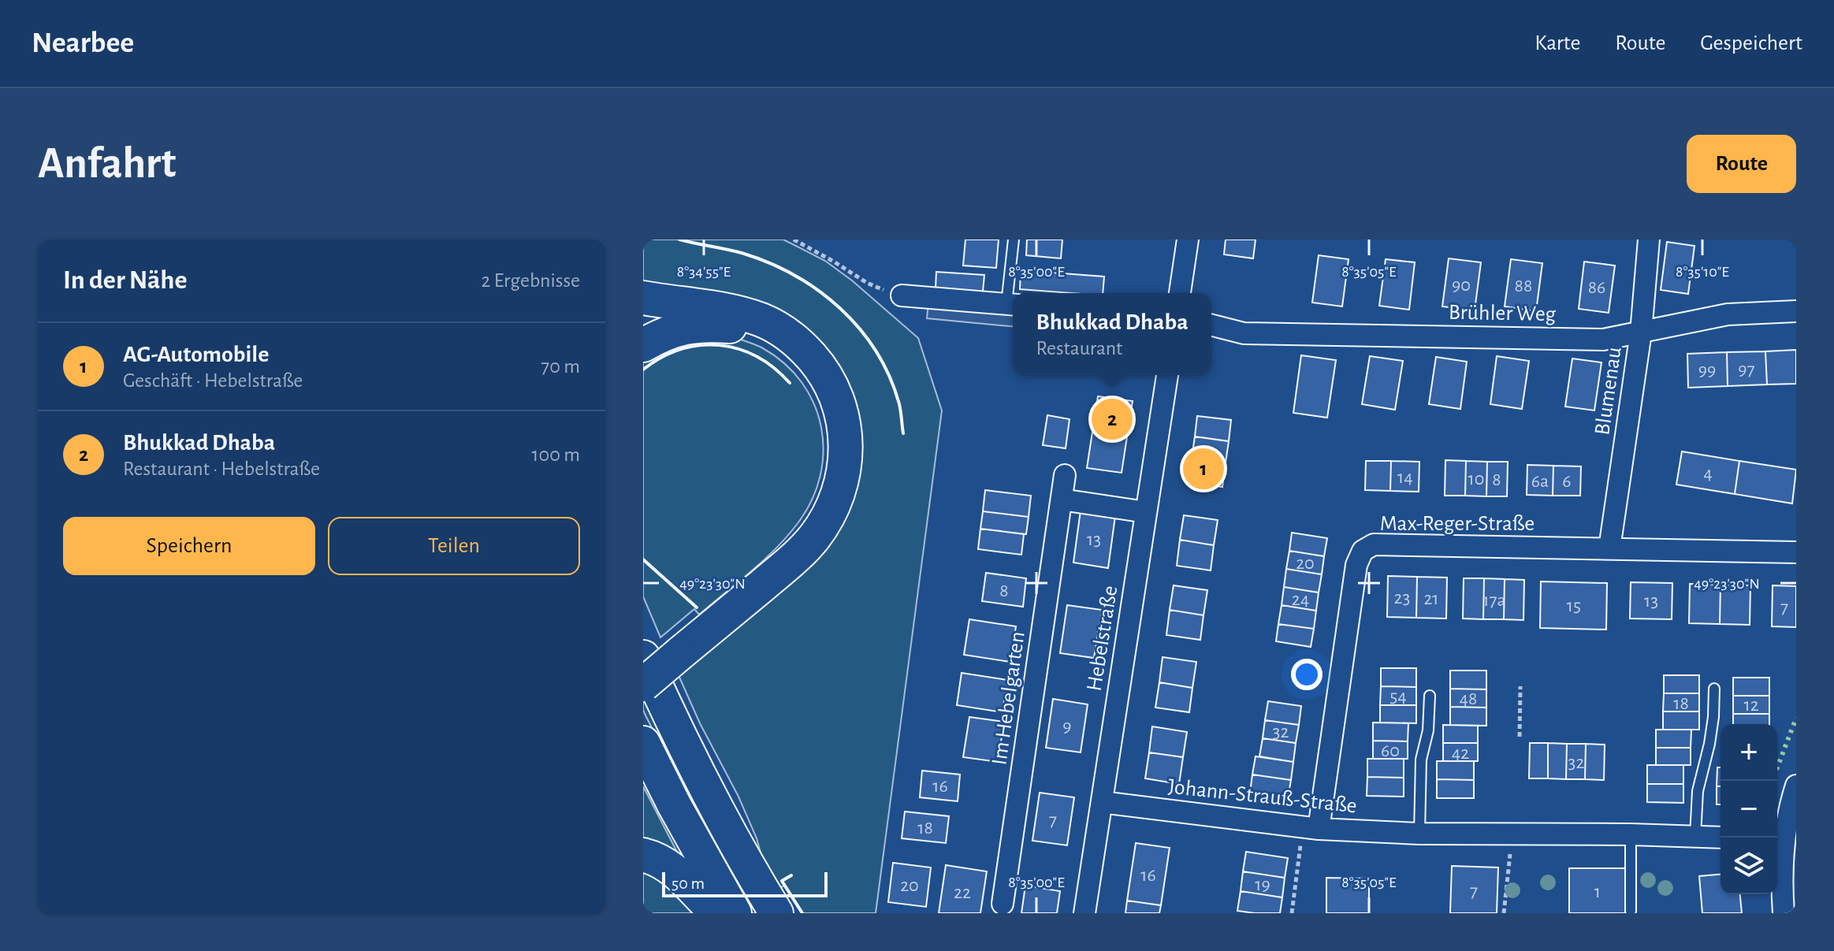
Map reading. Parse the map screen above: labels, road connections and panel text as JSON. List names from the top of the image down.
{
  "streets": {
    "street": [
      "Brühler Weg",
      "Blumenau",
      "Max-Reger-Straße",
      "Hebelstraße",
      "Im Hebelgarten",
      "Johann-Strauß-Straße"
    ]
  },
  "crossings": [
    ["Brühler Weg", "Blumenau"],
    ["Blumenau", "Max-Reger-Straße"],
    ["Max-Reger-Straße", "Johann-Strauß-Straße"],
    ["Hebelstraße", "Johann-Strauß-Straße"]
  ],
  "house_numbers": [
    "90",
    "88",
    "86",
    "97",
    "99",
    "4",
    "14",
    "10",
    "8",
    "6a",
    "6",
    "13",
    "20",
    "8",
    "23",
    "21",
    "24",
    "17a",
    "13",
    "15",
    "7",
    "54",
    "48",
    "18",
    "12",
    "9",
    "32",
    "60",
    "42",
    "32",
    "16",
    "7",
    "18",
    "16",
    "19",
    "20",
    "7",
    "1",
    "22"
  ],
  "scale_bar": "50 m",
  "page": {
    "header": "Nearbee",
    "nav": ["Karte", "Route", "Gespeichert"],
    "buttons": [
      "Route",
      ["Speichern", "Teilen"]
    ],
    "title": "Anfahrt",
    "heading": ["In der Nähe", "2 Ergebnisse"],
    "popup": ["Bhukkad Dhaba", "Restaurant"],
    "list": [
      {
        "mark": "1",
        "name": "AG-Automobile",
        "note": "Geschäft · Hebelstraße",
        "value": "70 m"
      },
      {
        "mark": "2",
        "name": "Bhukkad Dhaba",
        "note": "Restaurant · Hebelstraße",
        "value": "100 m"
      }
    ],
    "pins": ["2", "1"],
    "map_buttons": ["+", "−"],
    "scale": "50 m"
  },
  "coordinates": [
    "8°34'55\"E",
    "8°35'00\"E",
    "8°35'05\"E",
    "8°35'10\"E",
    "49°23'30\"N"
  ]
}
